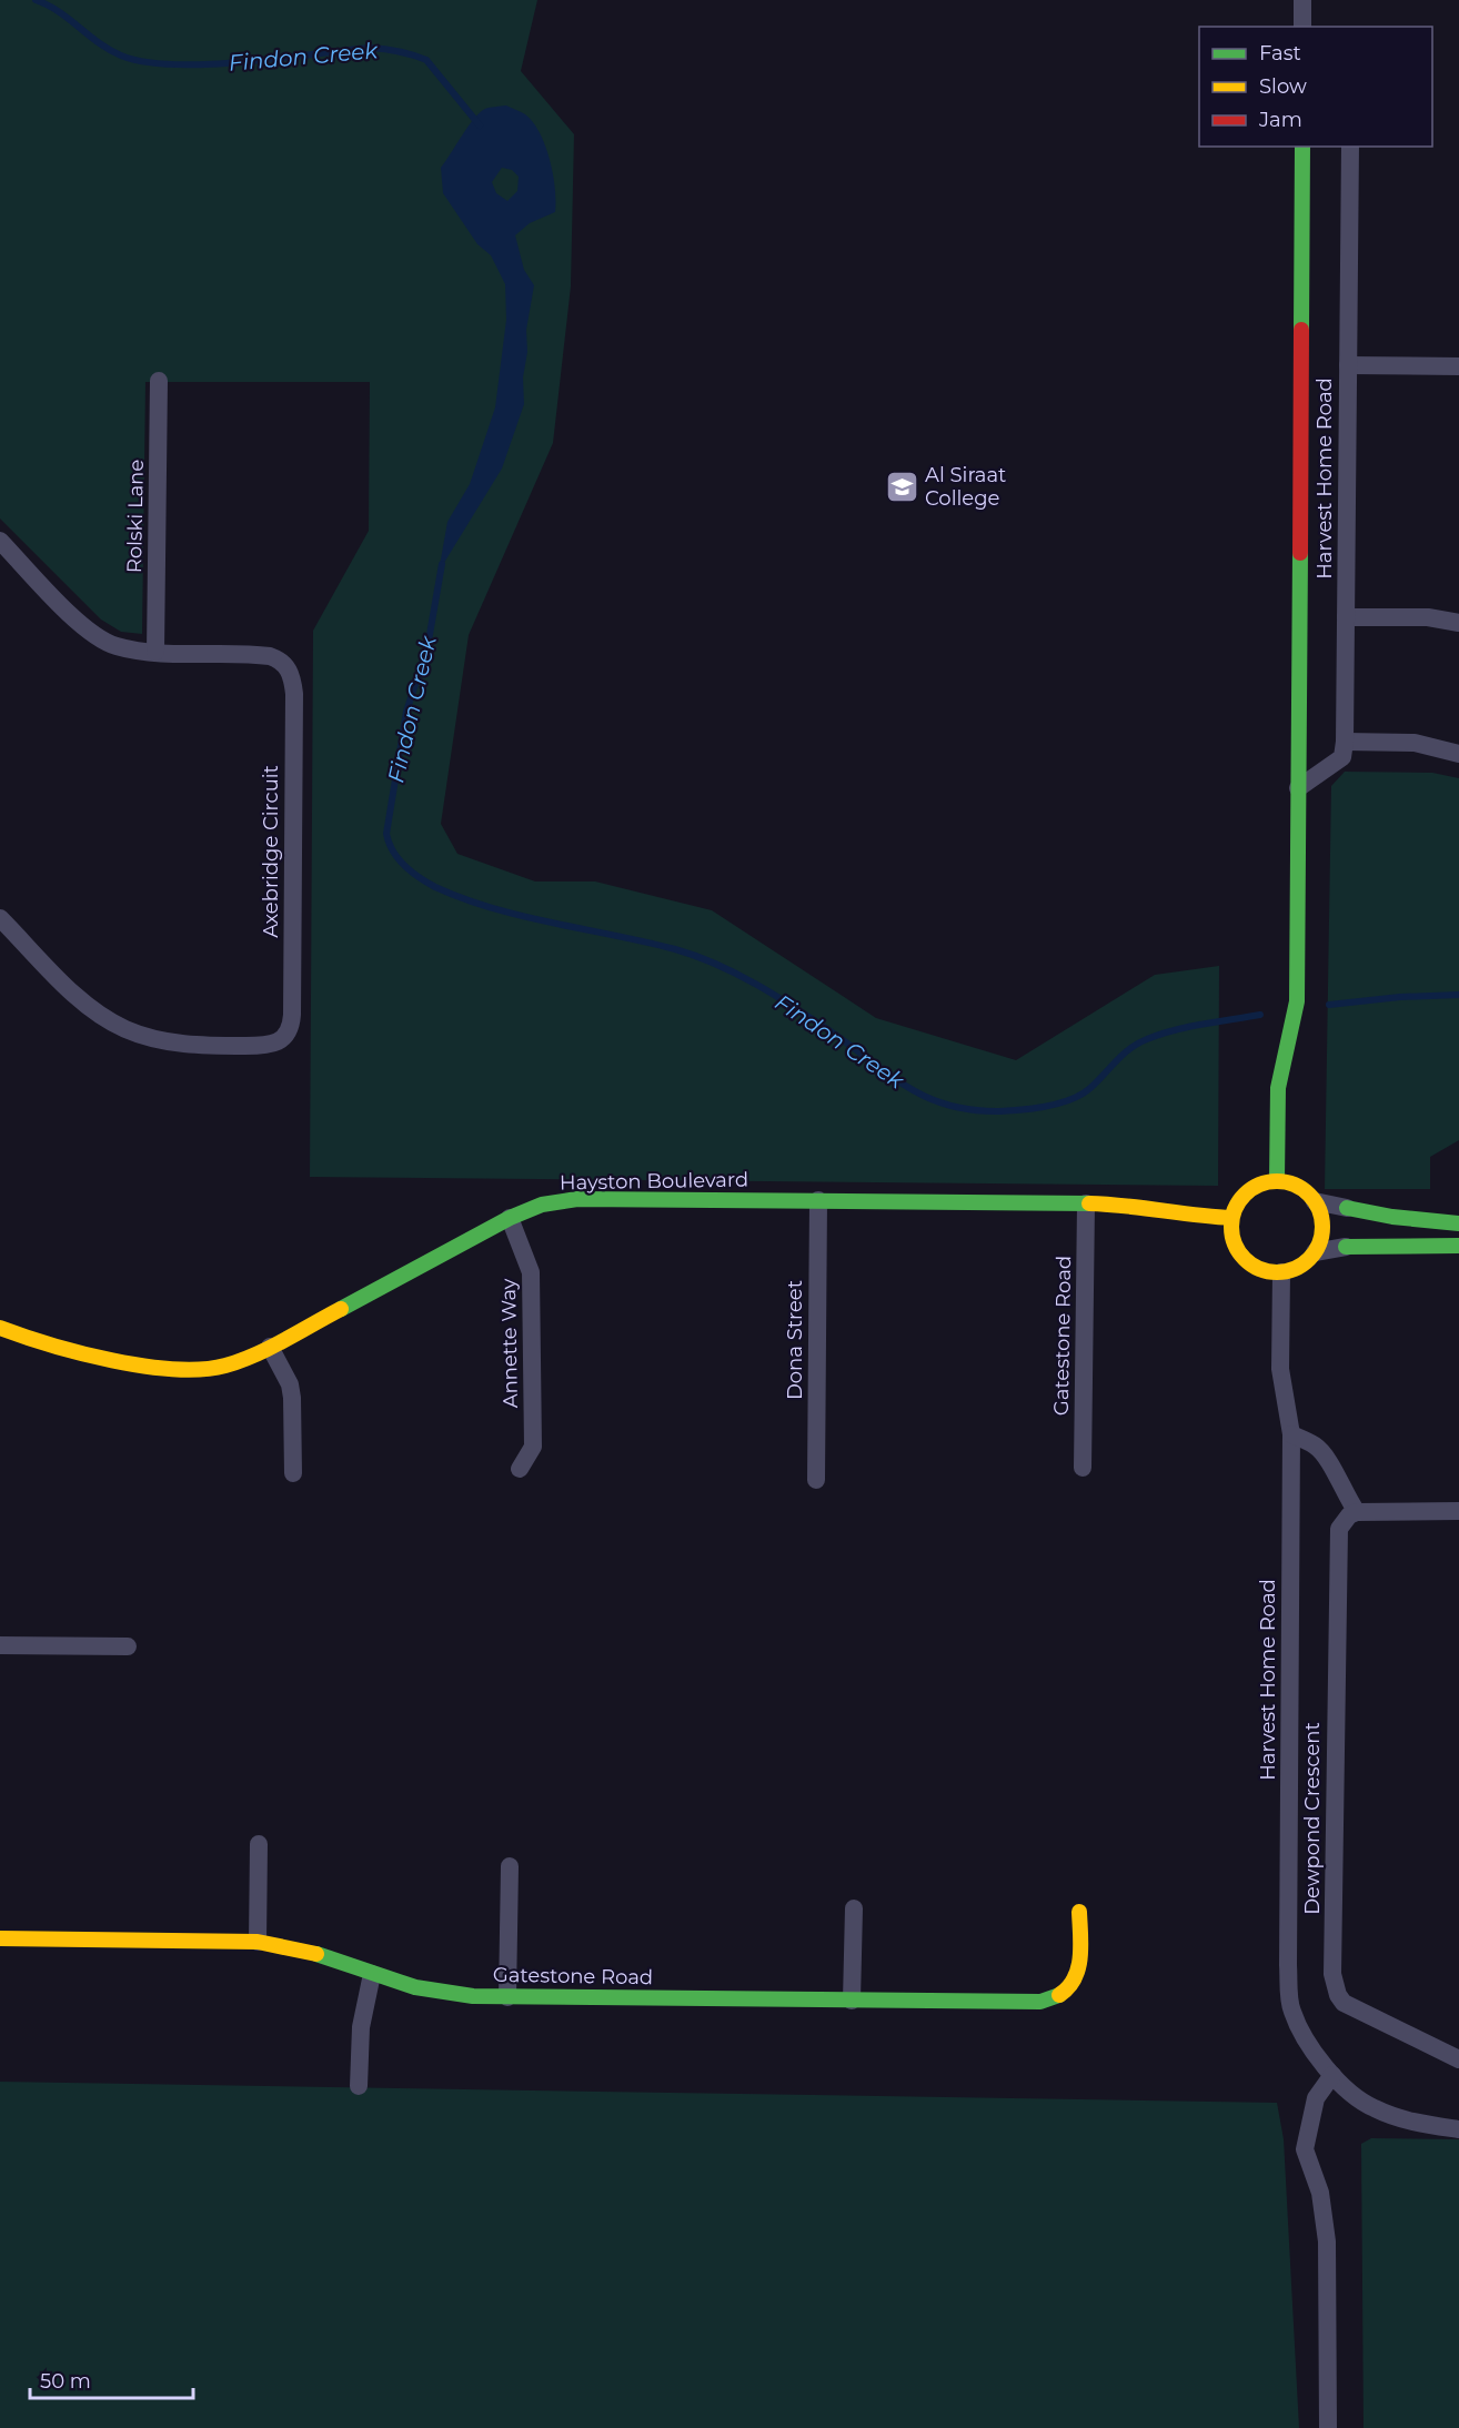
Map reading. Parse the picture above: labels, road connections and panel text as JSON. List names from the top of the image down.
{
  "streets": {
    "street": [
      "Harvest Home Road",
      "Rolski Lane",
      "Axebridge Circuit",
      "Hayston Boulevard",
      "Gatestone Road",
      "Dona Street",
      "Annette Way",
      "Dewpond Crescent"
    ]
  },
  "crossings": [
    ["Harvest Home Road", "Hayston Boulevard"],
    ["Rolski Lane", "Axebridge Circuit"],
    ["Hayston Boulevard", "Gatestone Road"],
    ["Hayston Boulevard", "Dona Street"],
    ["Hayston Boulevard", "Annette Way"]
  ],
  "water": ["Findon Creek"],
  "places": {
    "school or university": ["Al Siraat College"]
  },
  "legend": ["Fast", "Slow", "Jam"],
  "scale_bar": "50 m"
}
